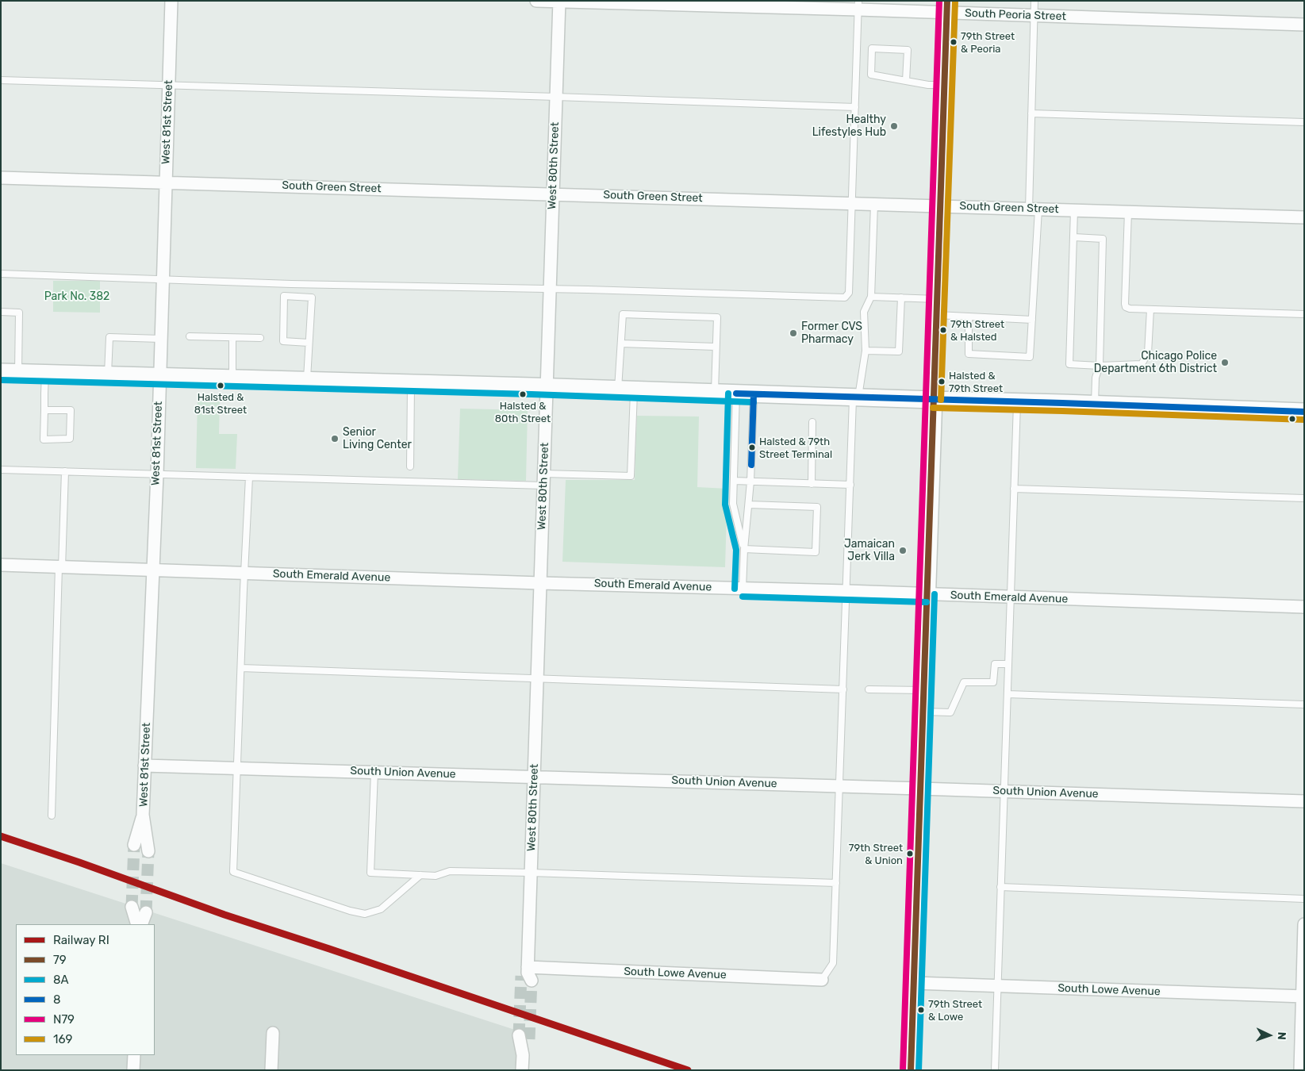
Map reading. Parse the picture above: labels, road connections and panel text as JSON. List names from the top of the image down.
{
  "streets": {
    "street": [
      "South Peoria Street",
      "West 81st Street",
      "West 80th Street",
      "South Green Street",
      "South Emerald Avenue",
      "South Union Avenue",
      "South Lowe Avenue"
    ]
  },
  "crossings": [
    ["South Peoria Street", "West 80th Street"],
    ["West 81st Street", "South Green Street"],
    ["West 81st Street", "South Emerald Avenue"],
    ["West 81st Street", "South Union Avenue"],
    ["West 80th Street", "South Green Street"],
    ["West 80th Street", "South Emerald Avenue"],
    ["West 80th Street", "South Union Avenue"],
    ["West 80th Street", "South Lowe Avenue"]
  ],
  "parks": ["Park No. 382"],
  "places": [
    "79th Street & Peoria",
    "Healthy Lifestyles Hub",
    "79th Street & Halsted",
    "Former CVS Pharmacy",
    "Chicago Police Department 6th District",
    "Halsted & 79th Street",
    "Halsted & 81st Street",
    "Halsted & 80th Street",
    "Senior Living Center",
    "Halsted & 79th Street Terminal",
    "Jamaican Jerk Villa",
    "79th Street & Union",
    "79th Street & Lowe"
  ],
  "lines": [
    "transit line 79",
    "transit line N79",
    "transit line 169",
    "transit line 8A",
    "transit line 8",
    "rail line RI"
  ],
  "legend": [
    "Railway RI",
    "79",
    "8A",
    "8",
    "N79",
    "169"
  ],
  "north": "right"
}
